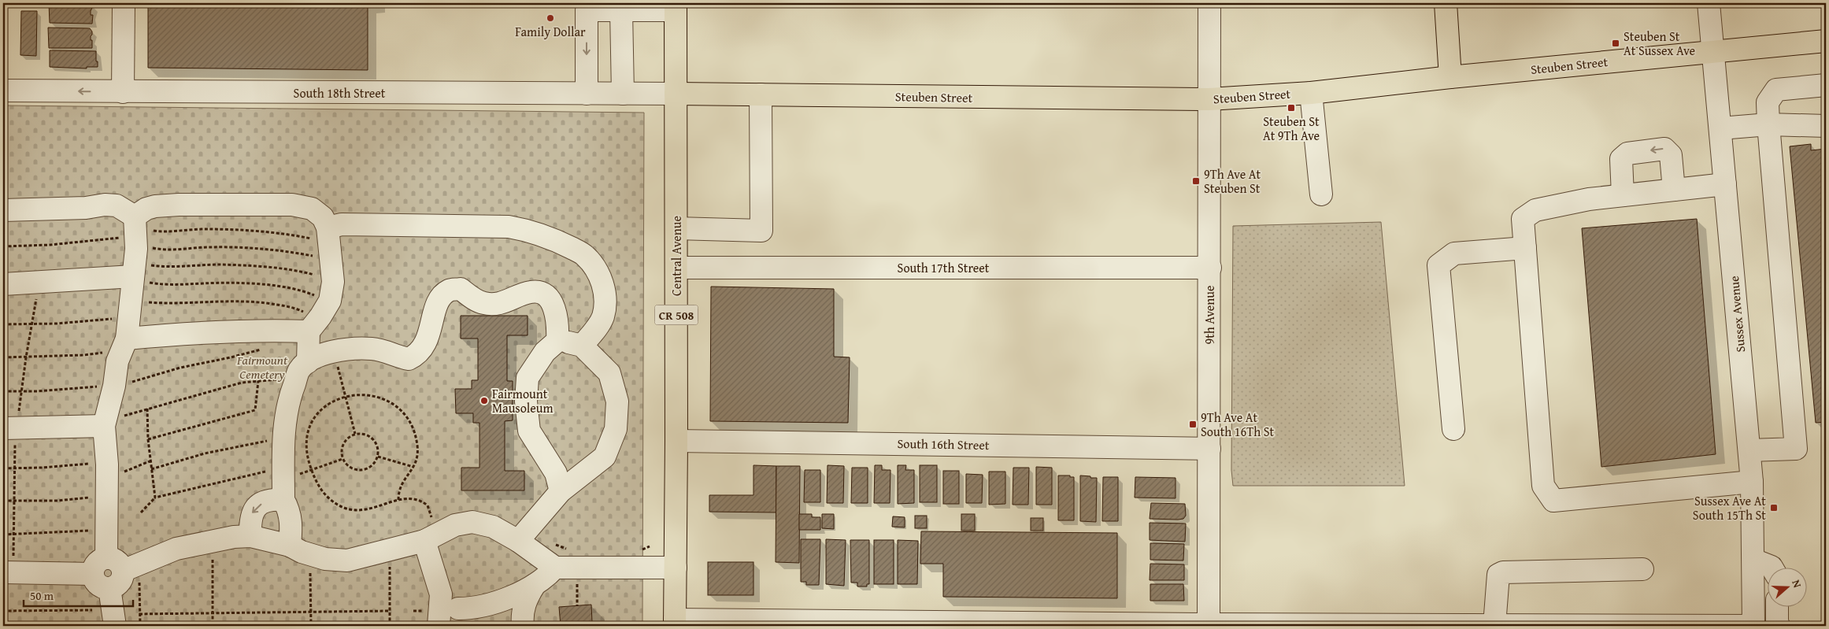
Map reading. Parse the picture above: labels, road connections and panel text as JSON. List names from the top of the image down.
{
  "streets": {
    "main road": ["Steuben Street", "Central Avenue", "CR 508"],
    "street": [
      "South 18th Street",
      "South 17th Street",
      "Sussex Avenue",
      "9th Avenue",
      "South 16th Street"
    ]
  },
  "crossings": [
    ["Steuben Street", "South 18th Street"],
    ["Steuben Street", "Central Avenue"],
    ["Steuben Street", "Sussex Avenue"],
    ["Steuben Street", "9th Avenue"],
    ["South 18th Street", "Central Avenue"],
    ["Central Avenue", "South 17th Street"],
    ["Central Avenue", "South 16th Street"],
    ["South 17th Street", "9th Avenue"],
    ["9th Avenue", "South 16th Street"]
  ],
  "parks": ["Fairmount Cemetery"],
  "places": {
    "other": ["Family Dollar", "Fairmount Mausoleum"],
    "transit": [
      "Steuben St At Sussex Ave",
      "Steuben St At 9Th Ave",
      "9Th Ave At Steuben St",
      "9Th Ave At South 16Th St",
      "Sussex Ave At South 15Th St"
    ]
  },
  "scale_bar": "50 m",
  "north": "right"
}
